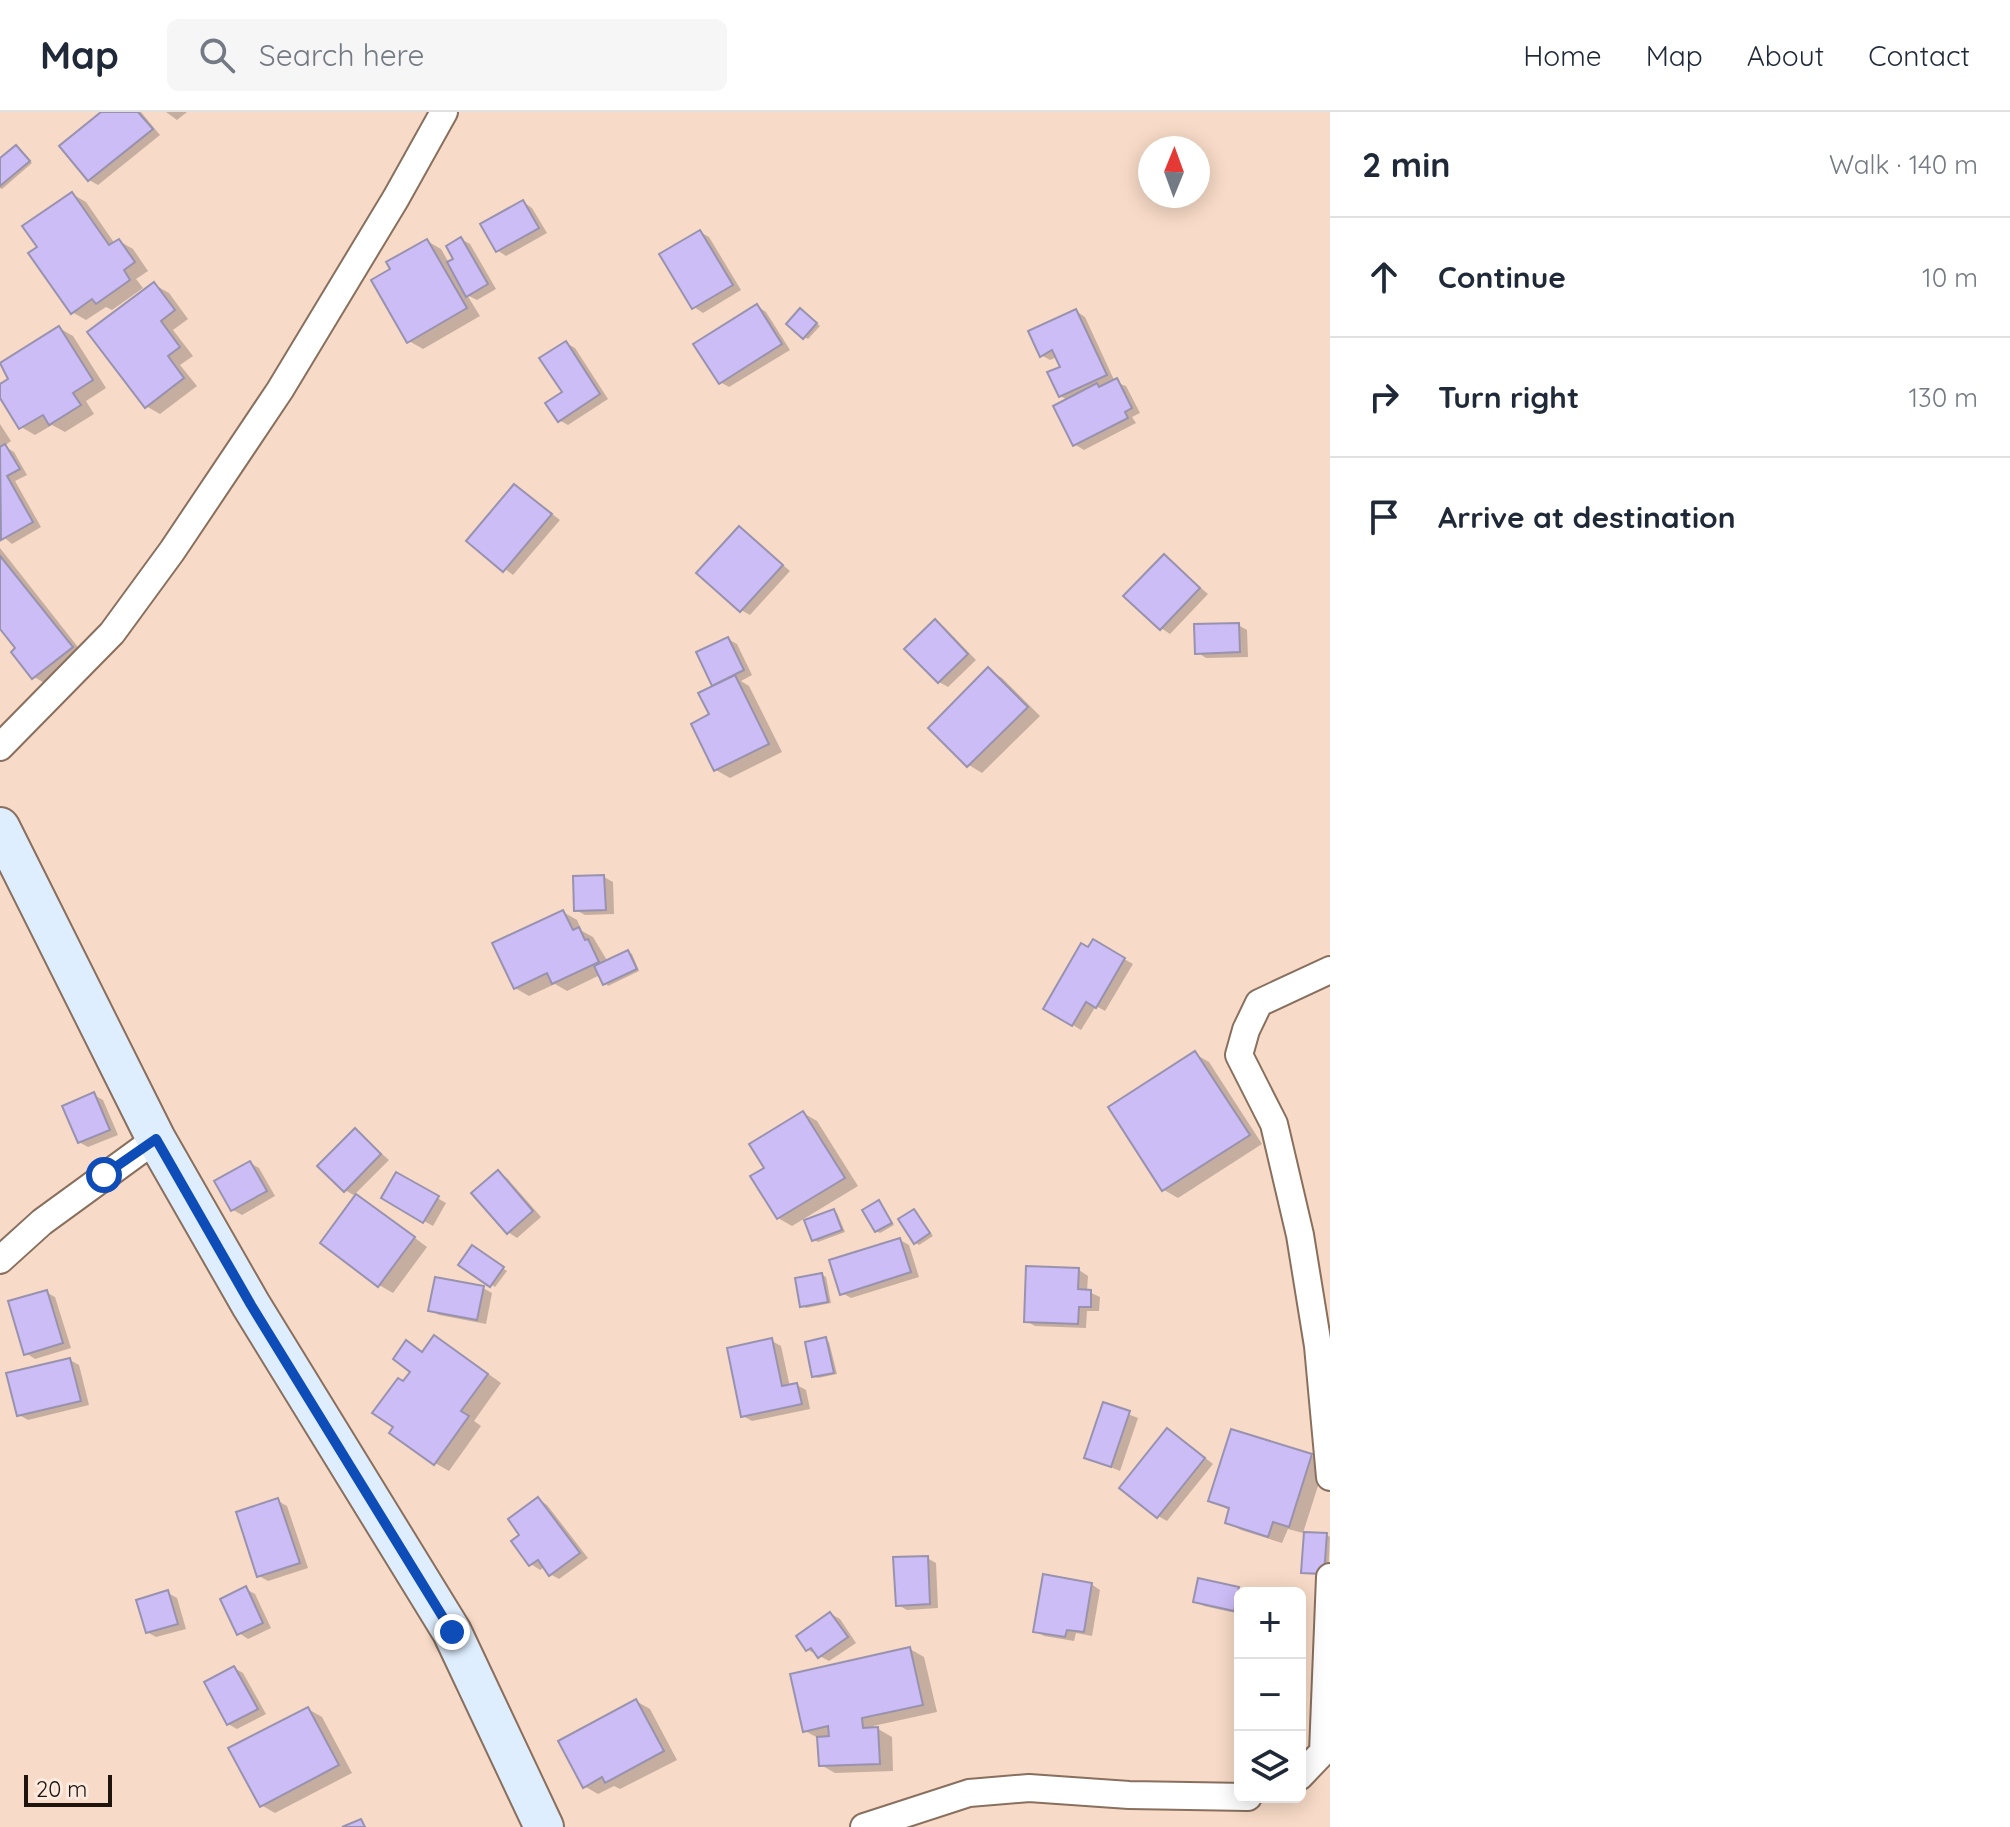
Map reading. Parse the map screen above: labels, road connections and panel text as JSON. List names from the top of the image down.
{
  "scale_bar": "20 m",
  "north": "top",
  "page": {
    "header": "Map",
    "search": "Search here",
    "nav": [
      "Home",
      "Map",
      "About",
      "Contact"
    ],
    "heading": ["2 min", "Walk · 140 m"],
    "list": [
      ["Continue", "10 m"],
      ["Turn right", "130 m"],
      "Arrive at destination"
    ],
    "map_buttons": ["+", "−"],
    "scale": "20 m"
  }
}
